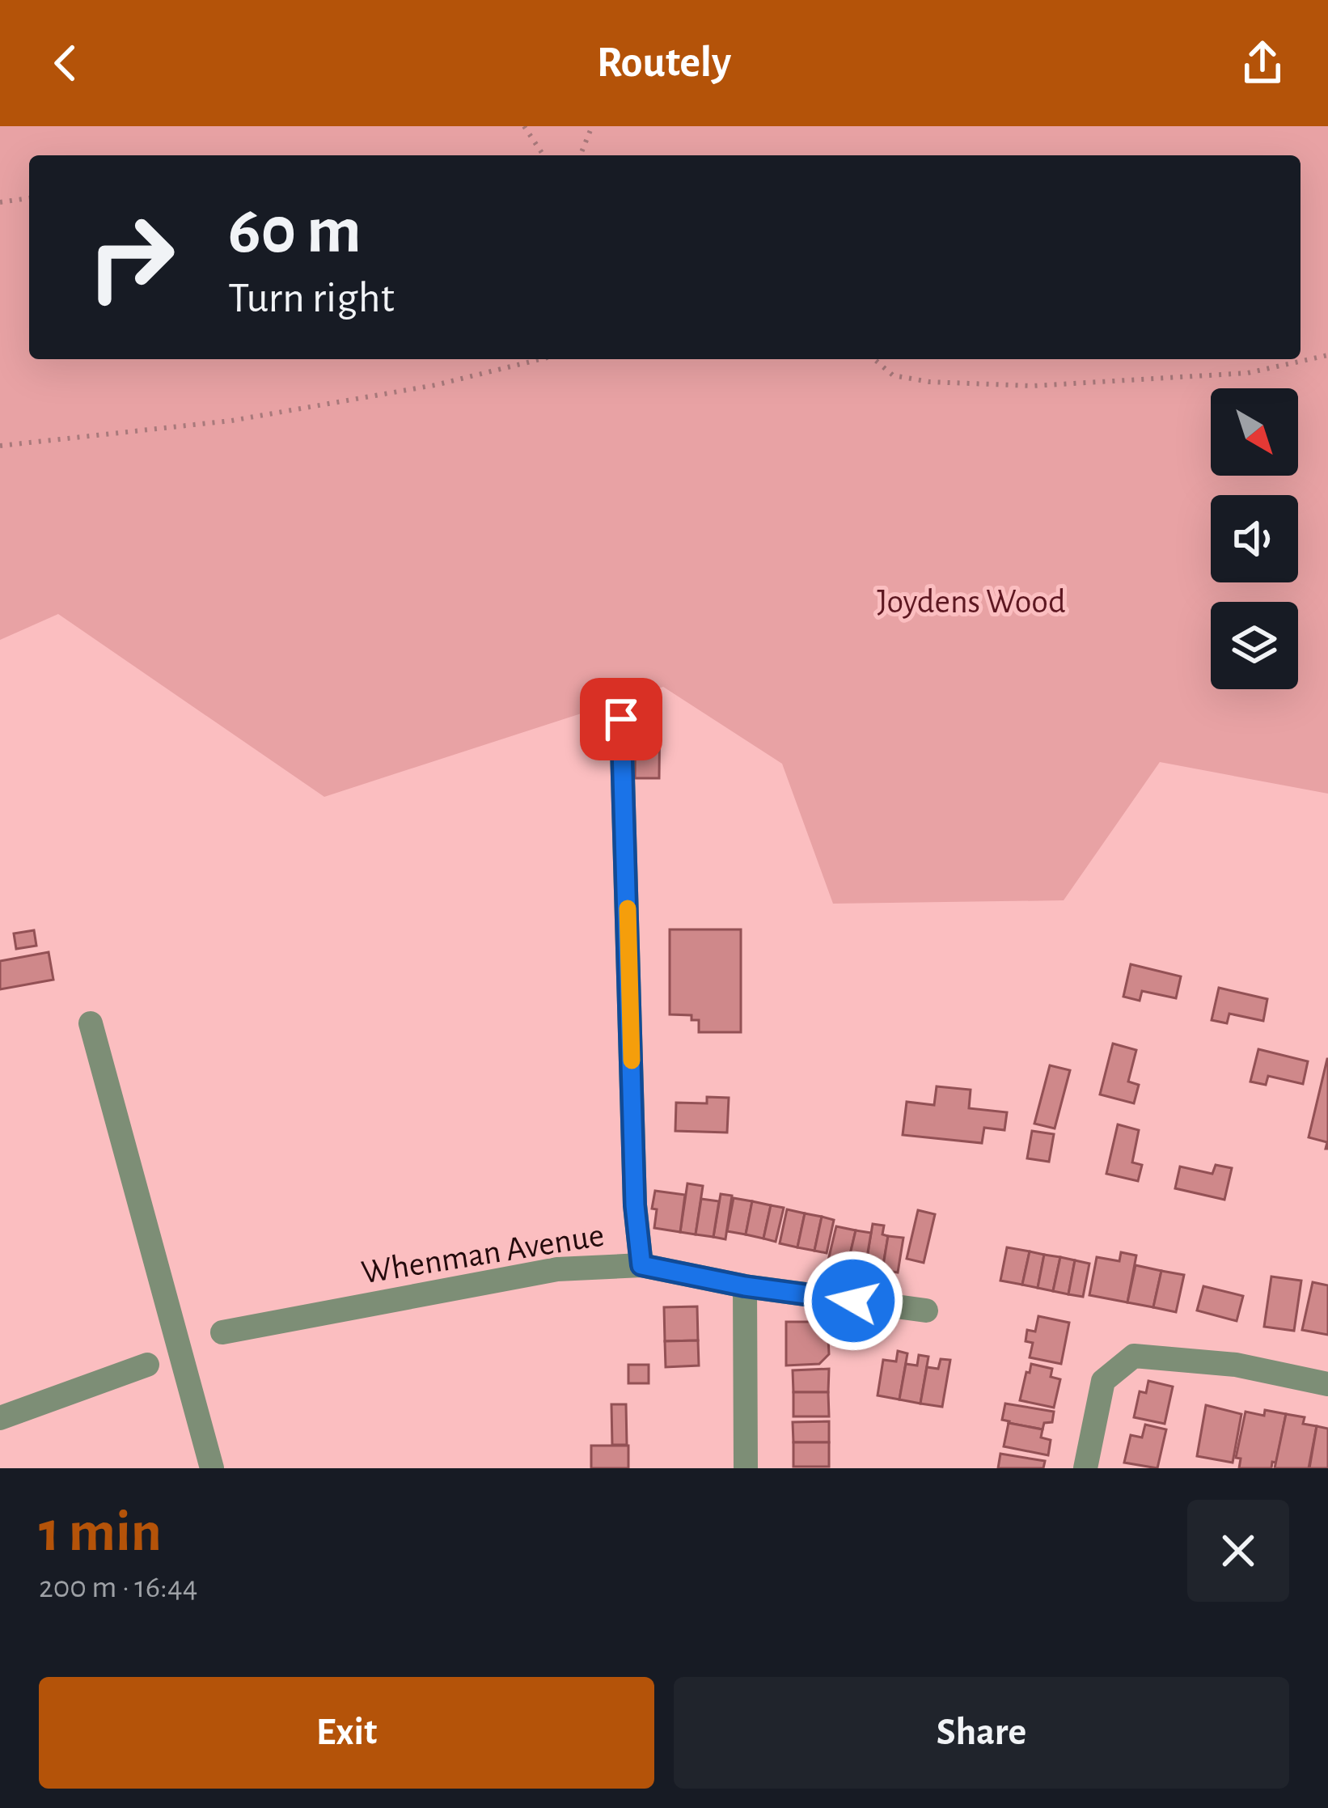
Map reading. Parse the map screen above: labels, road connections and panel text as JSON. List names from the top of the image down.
{
  "streets": {
    "street": ["Whenman Avenue"]
  },
  "parks": ["Joydens Wood"],
  "north": "bottom right",
  "page": {
    "header": "Routely",
    "turn": ["60 m", "Turn right"],
    "heading": ["1 min", "200 m · 16:44"],
    "buttons": ["Exit", "Share"]
  }
}
